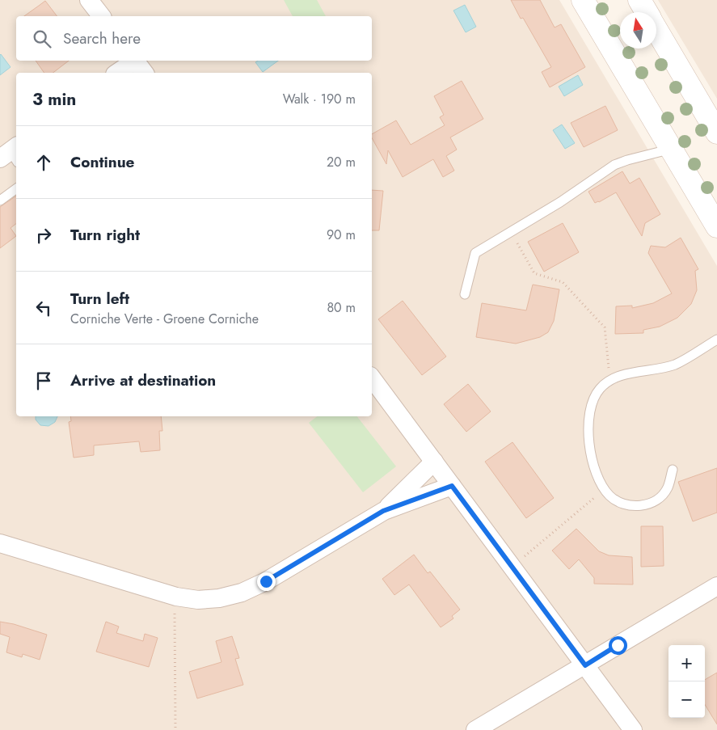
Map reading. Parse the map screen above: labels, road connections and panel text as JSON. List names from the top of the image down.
{
  "north": "top",
  "page": {
    "search": "Search here",
    "heading": ["3 min", "Walk · 190 m"],
    "list": [
      ["Continue", "20 m"],
      ["Turn right", "90 m"],
      ["Turn left", "Corniche Verte - Groene Corniche", "80 m"],
      "Arrive at destination"
    ],
    "map_buttons": ["+", "−"]
  }
}
